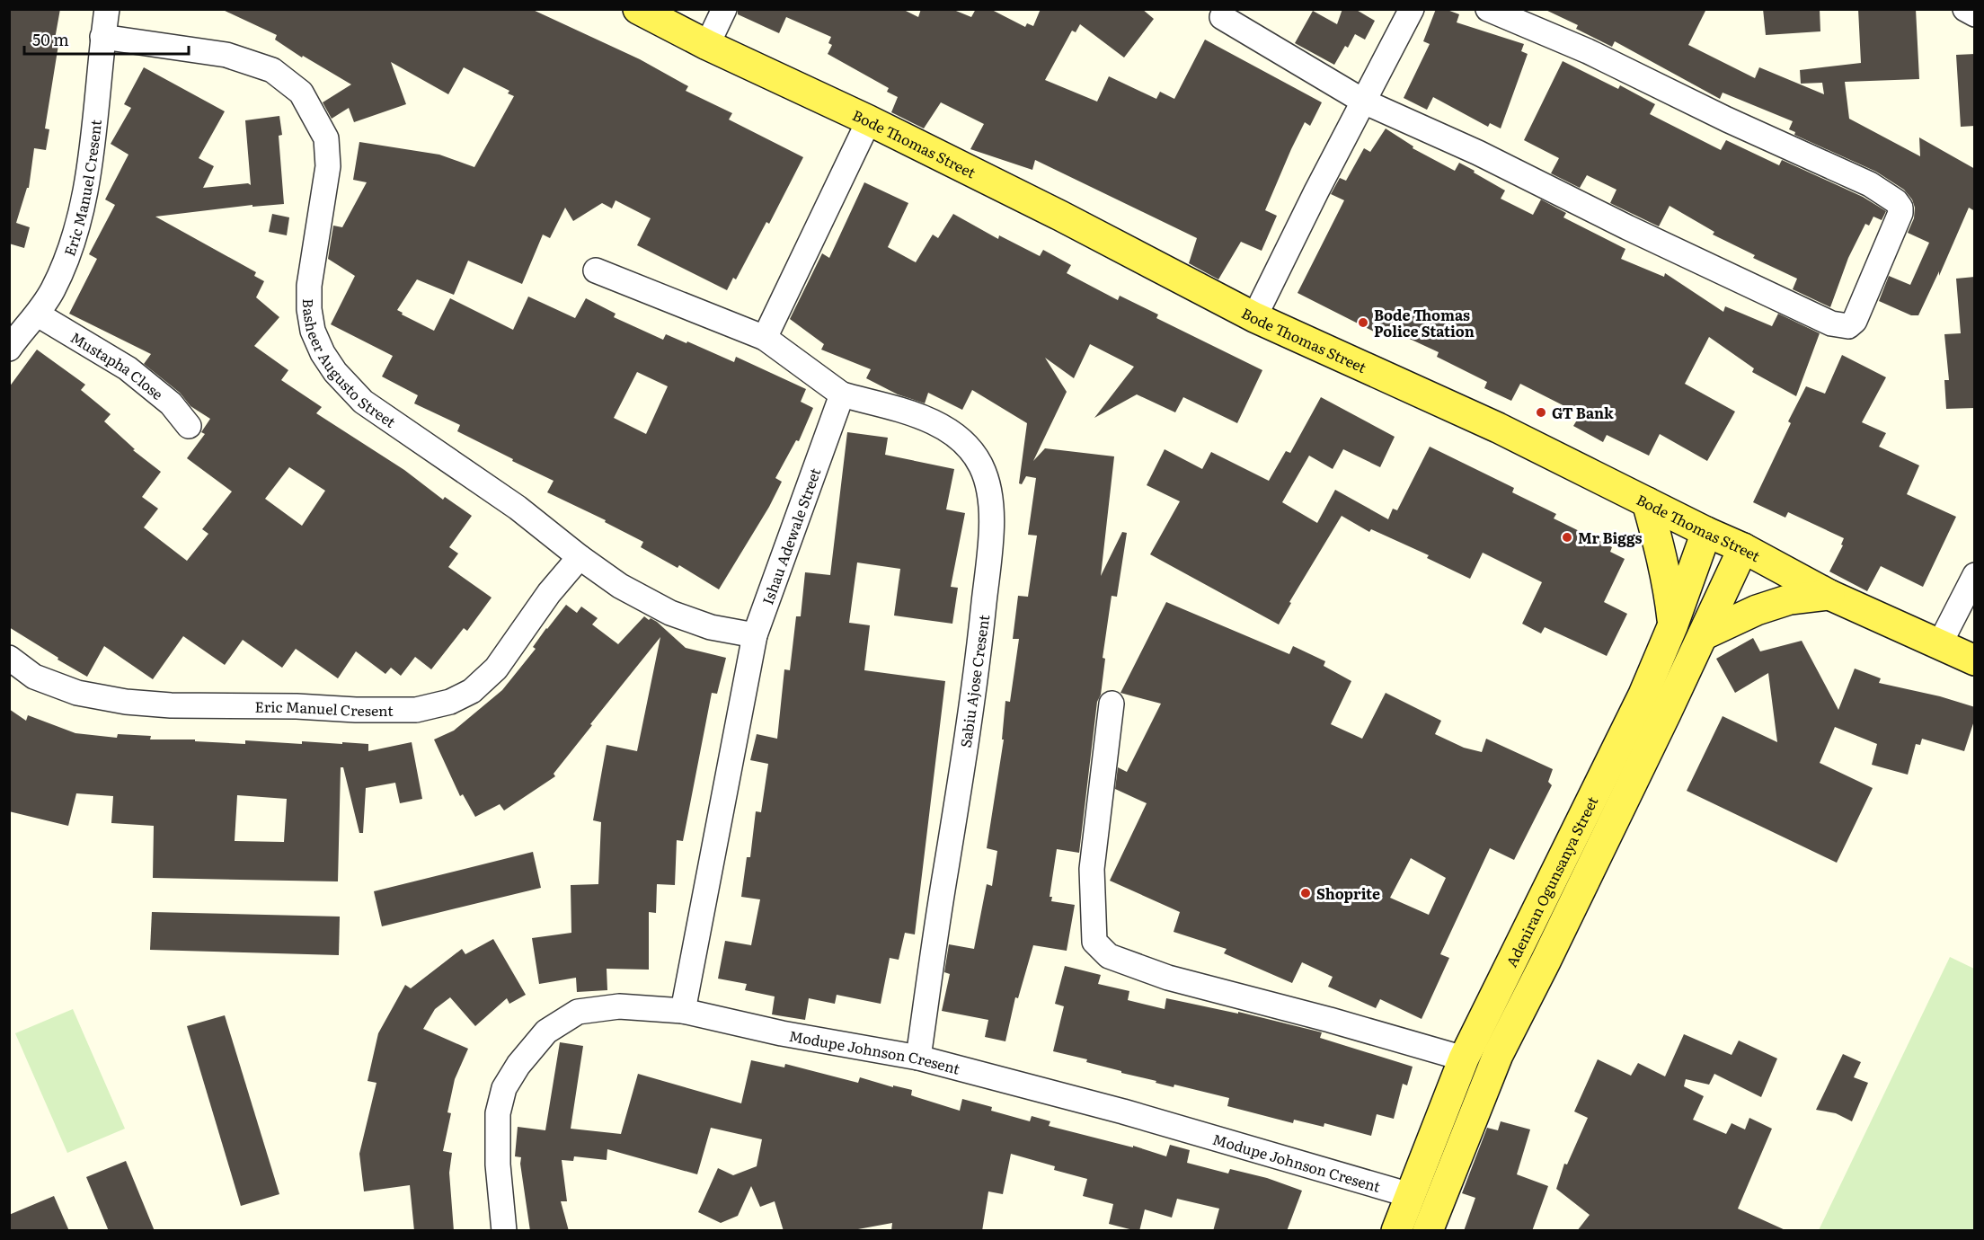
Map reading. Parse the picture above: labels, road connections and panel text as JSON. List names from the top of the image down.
{
  "streets": {
    "main road": ["Bode Thomas Street", "Adeniran Ogunsanya Street"],
    "street": [
      "Eric Manuel Cresent",
      "Basheer Augusto Street",
      "Mustapha Close",
      "Ishau Adewale Street",
      "Sabiu Ajose Cresent",
      "Modupe Johnson Cresent"
    ]
  },
  "crossings": [
    ["Bode Thomas Street", "Adeniran Ogunsanya Street"],
    ["Eric Manuel Cresent", "Basheer Augusto Street"],
    ["Eric Manuel Cresent", "Mustapha Close"],
    ["Basheer Augusto Street", "Ishau Adewale Street"],
    ["Ishau Adewale Street", "Sabiu Ajose Cresent"],
    ["Ishau Adewale Street", "Modupe Johnson Cresent"],
    ["Sabiu Ajose Cresent", "Modupe Johnson Cresent"],
    ["Adeniran Ogunsanya Street", "Modupe Johnson Cresent"]
  ],
  "places": [
    "Bode Thomas Police Station",
    "GT Bank",
    "Mr Biggs",
    "Shoprite"
  ],
  "scale_bar": "50 m"
}
